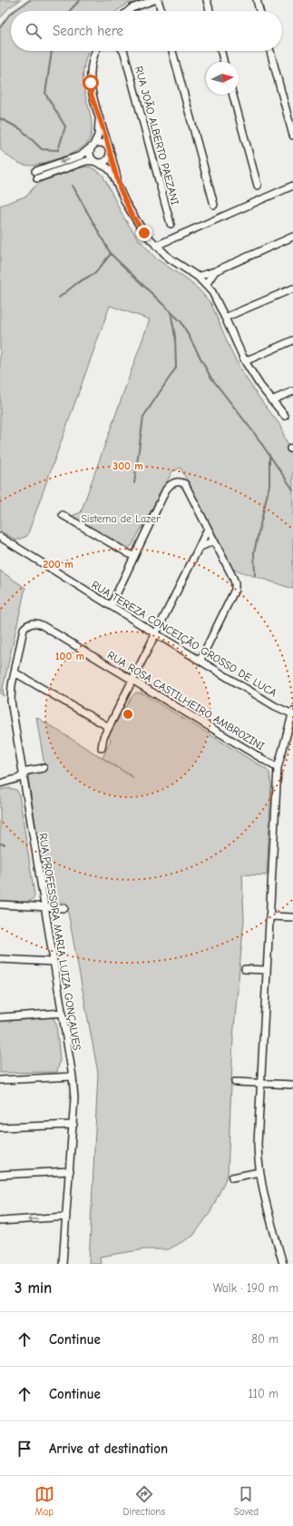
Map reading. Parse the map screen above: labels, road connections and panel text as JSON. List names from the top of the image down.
{
  "streets": {
    "street": [
      "RUA JOÃO ALBERTO PAEZANI",
      "RUA TEREZA CONCEIÇÃO GROSSO DE LUCA",
      "RUA ROSA CASTILHEIRO AMBROZINI",
      "RUA PROFESSORA MARIA LUIZA GONÇALVES"
    ]
  },
  "crossings": [
    ["RUA ROSA CASTILHEIRO AMBROZINI", "RUA PROFESSORA MARIA LUIZA GONÇALVES"]
  ],
  "parks": ["Sistema de Lazer"],
  "north": "right",
  "page": {
    "search": "Search here",
    "heading": ["3 min", "Walk · 190 m"],
    "list": [
      ["Continue", "80 m"],
      ["Continue", "110 m"],
      "Arrive at destination"
    ],
    "nav": ["Map", "Directions", "Saved"]
  },
  "rings": ["300 m", "200 m", "100 m"]
}
